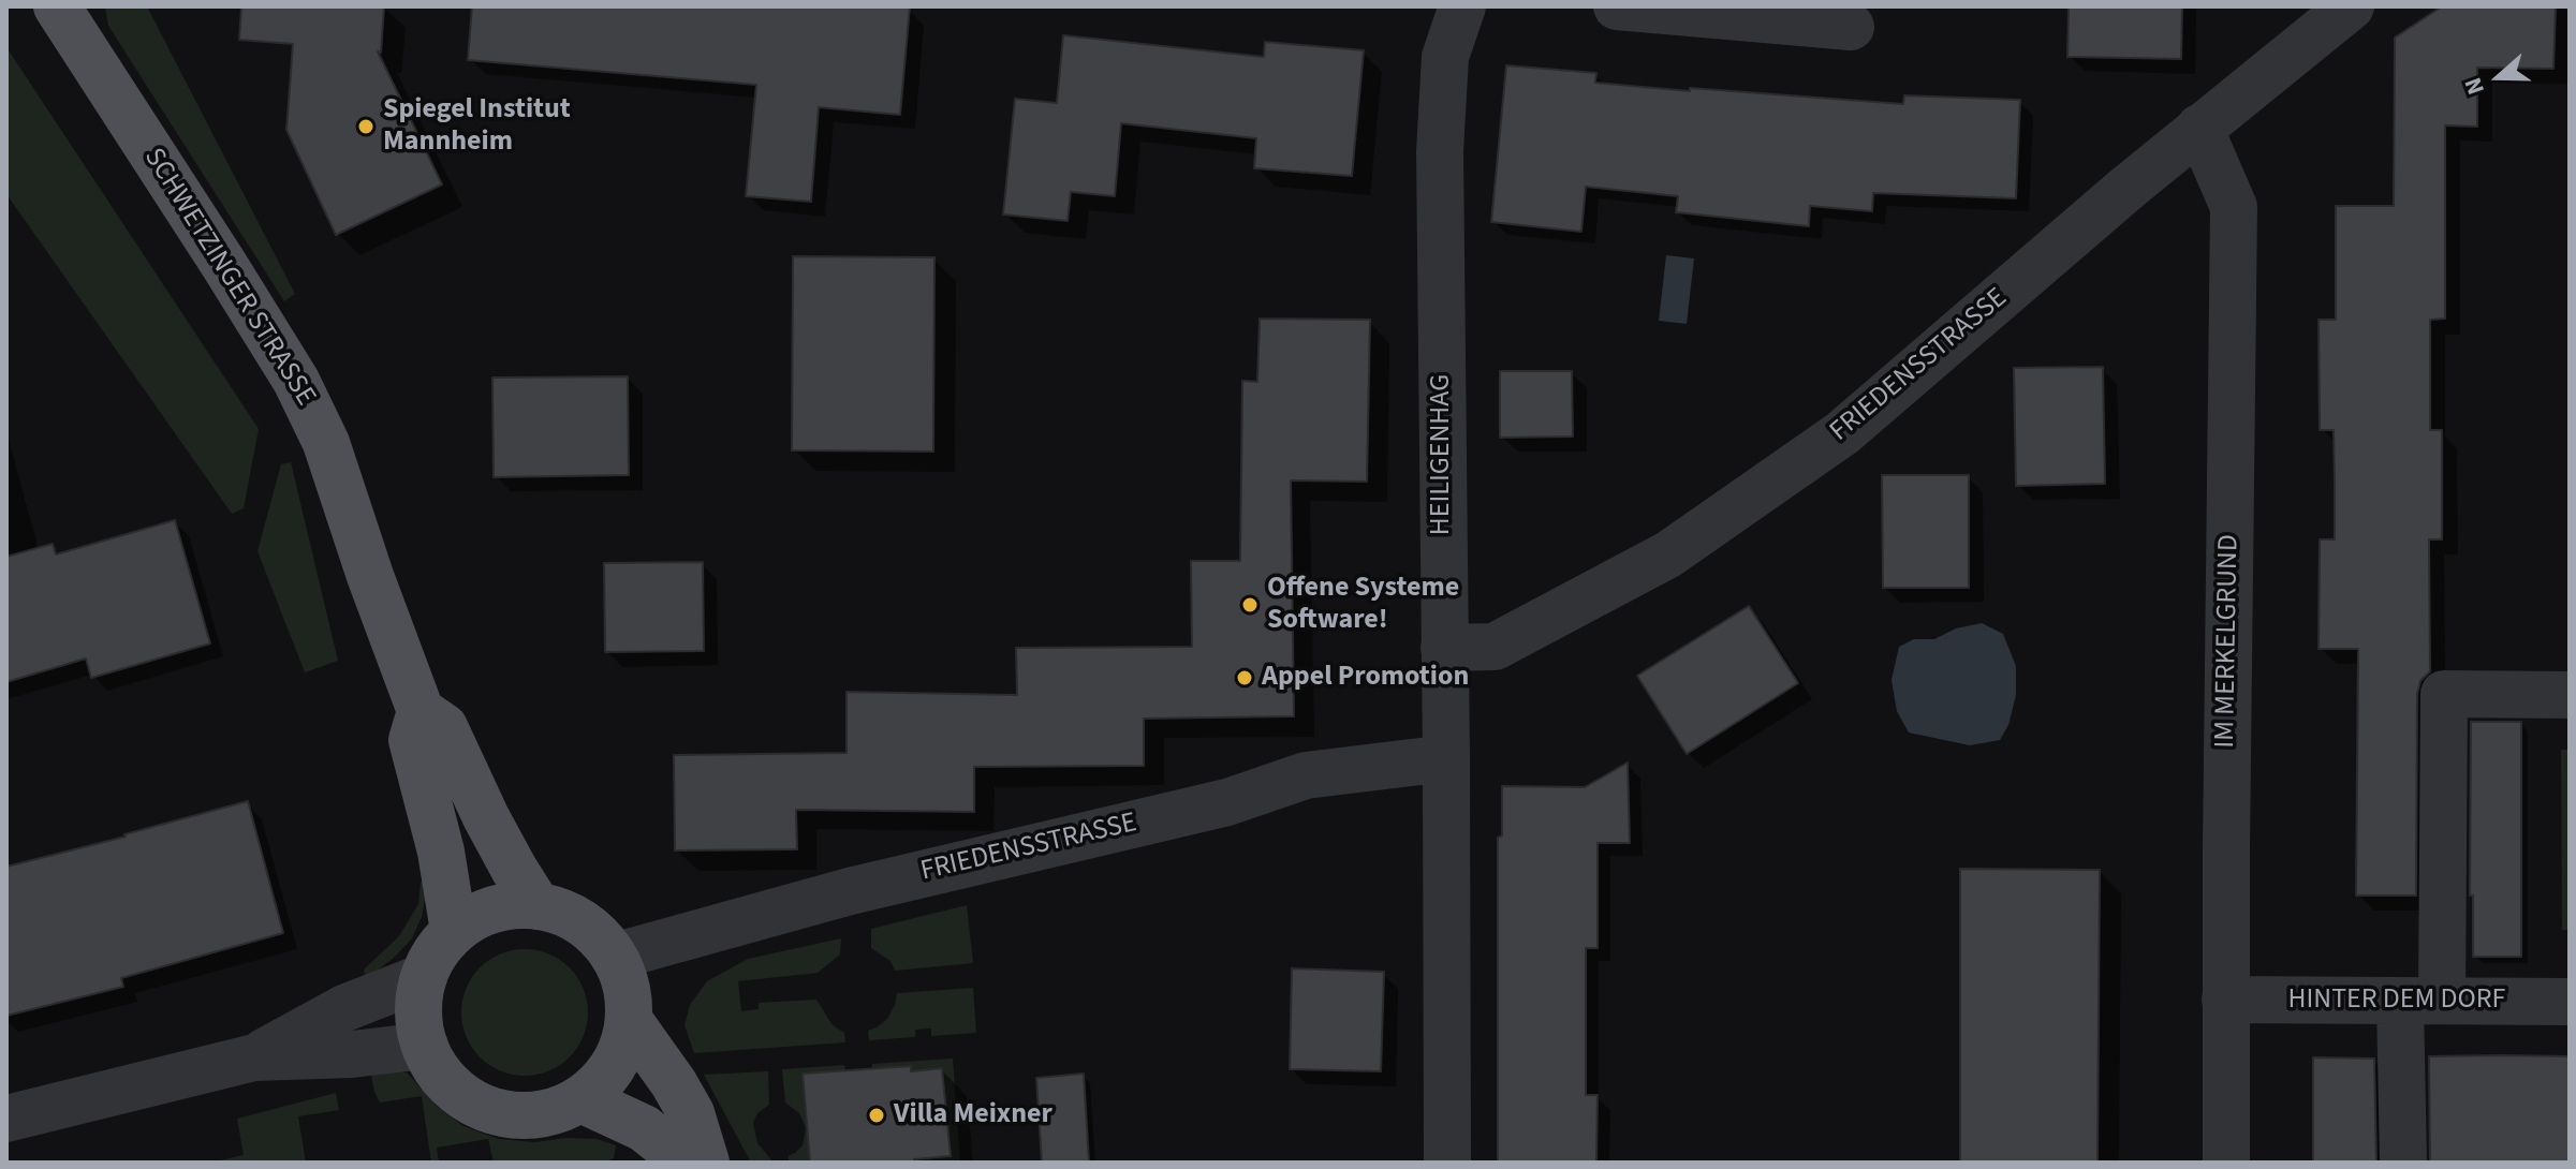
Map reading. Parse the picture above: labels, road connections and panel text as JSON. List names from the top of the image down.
{
  "streets": {
    "main road": ["SCHWETZINGER STRASSE"],
    "street": [
      "FRIEDENSSTRASSE",
      "HEILIGENHAG",
      "IM MERKELGRUND",
      "HINTER DEM DORF"
    ]
  },
  "crossings": [
    ["SCHWETZINGER STRASSE", "FRIEDENSSTRASSE"],
    ["FRIEDENSSTRASSE", "HEILIGENHAG"],
    ["FRIEDENSSTRASSE", "IM MERKELGRUND"],
    ["IM MERKELGRUND", "HINTER DEM DORF"]
  ],
  "places": [
    "Spiegel Institut Mannheim",
    "Offene Systeme Software!",
    "Appel Promotion",
    "Villa Meixner"
  ],
  "north": "left"
}
